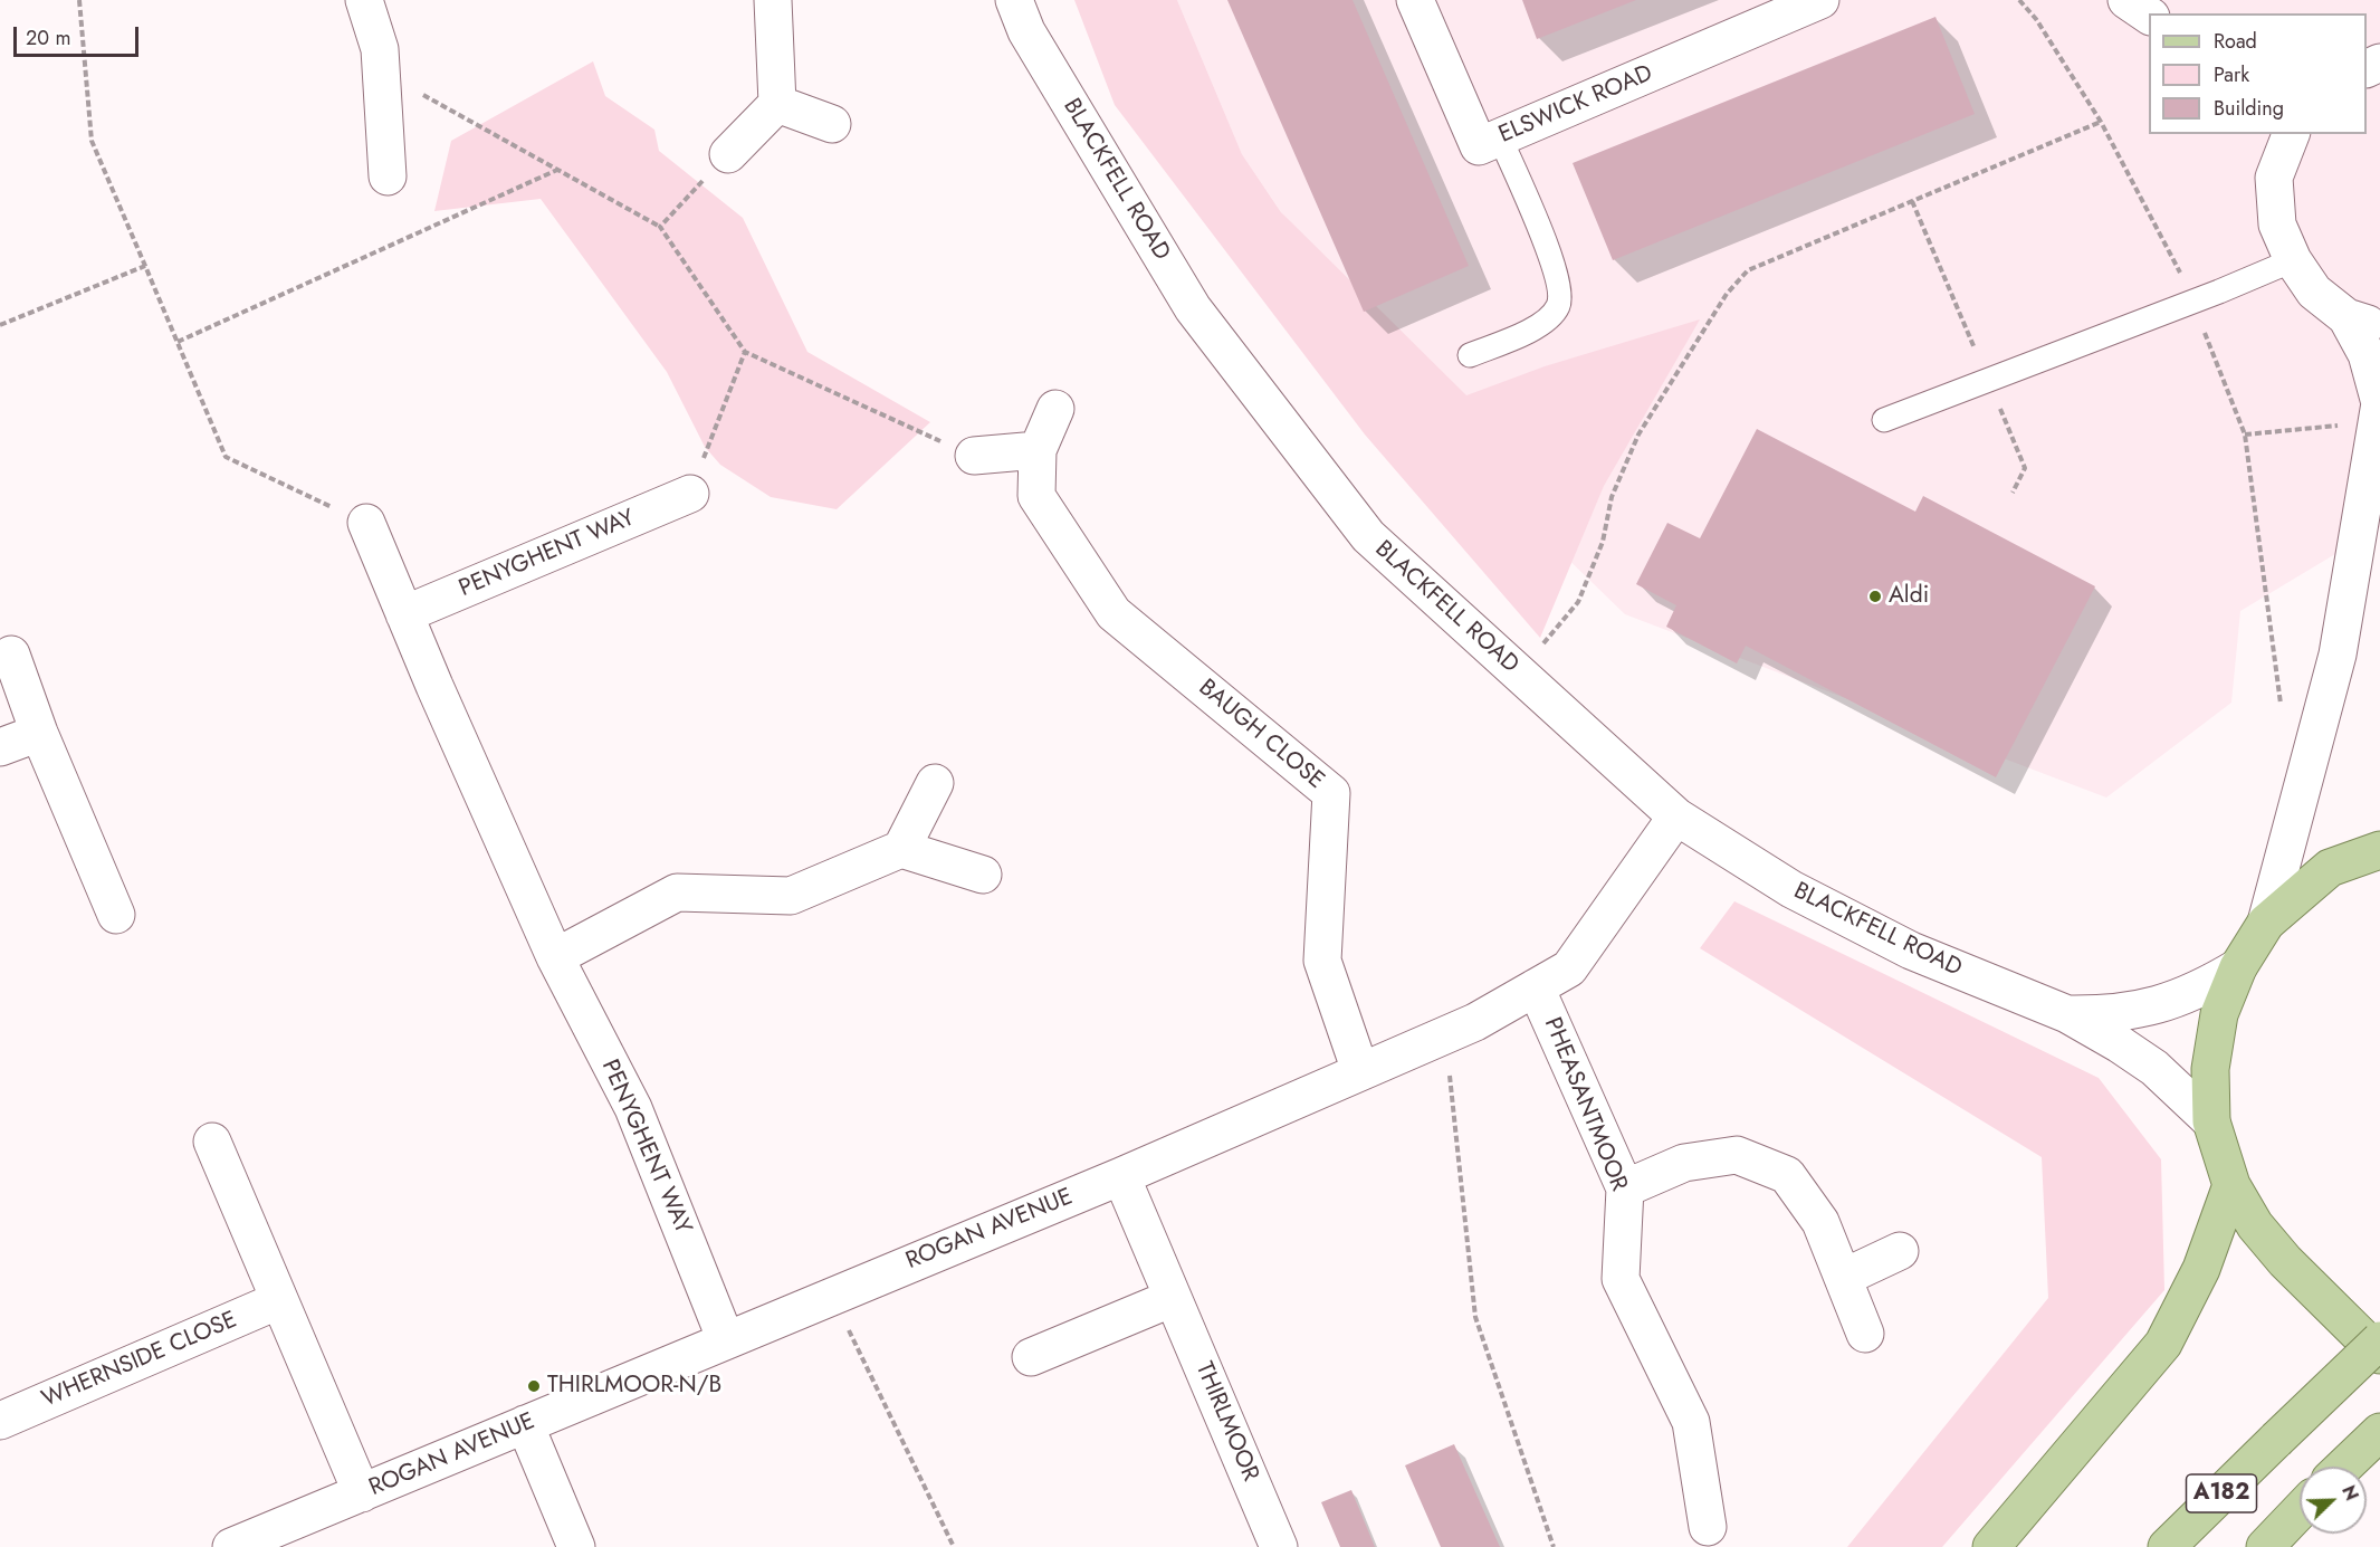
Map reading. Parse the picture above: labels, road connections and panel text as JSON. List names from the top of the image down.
{
  "streets": {
    "main road": ["A182"],
    "street": [
      "ELSWICK ROAD",
      "BLACKFELL ROAD",
      "PENYGHENT WAY",
      "BAUGH CLOSE",
      "PHEASANTMOOR",
      "ROGAN AVENUE",
      "WHERNSIDE CLOSE",
      "THIRLMOOR"
    ]
  },
  "crossings": [
    ["BLACKFELL ROAD", "ROGAN AVENUE"],
    ["PENYGHENT WAY", "ROGAN AVENUE"],
    ["BAUGH CLOSE", "ROGAN AVENUE"],
    ["PHEASANTMOOR", "ROGAN AVENUE"],
    ["ROGAN AVENUE", "THIRLMOOR"]
  ],
  "places": ["Aldi", "THIRLMOOR-N/B"],
  "legend": ["Road", "Park", "Building"],
  "scale_bar": "20 m",
  "north": "top right"
}
